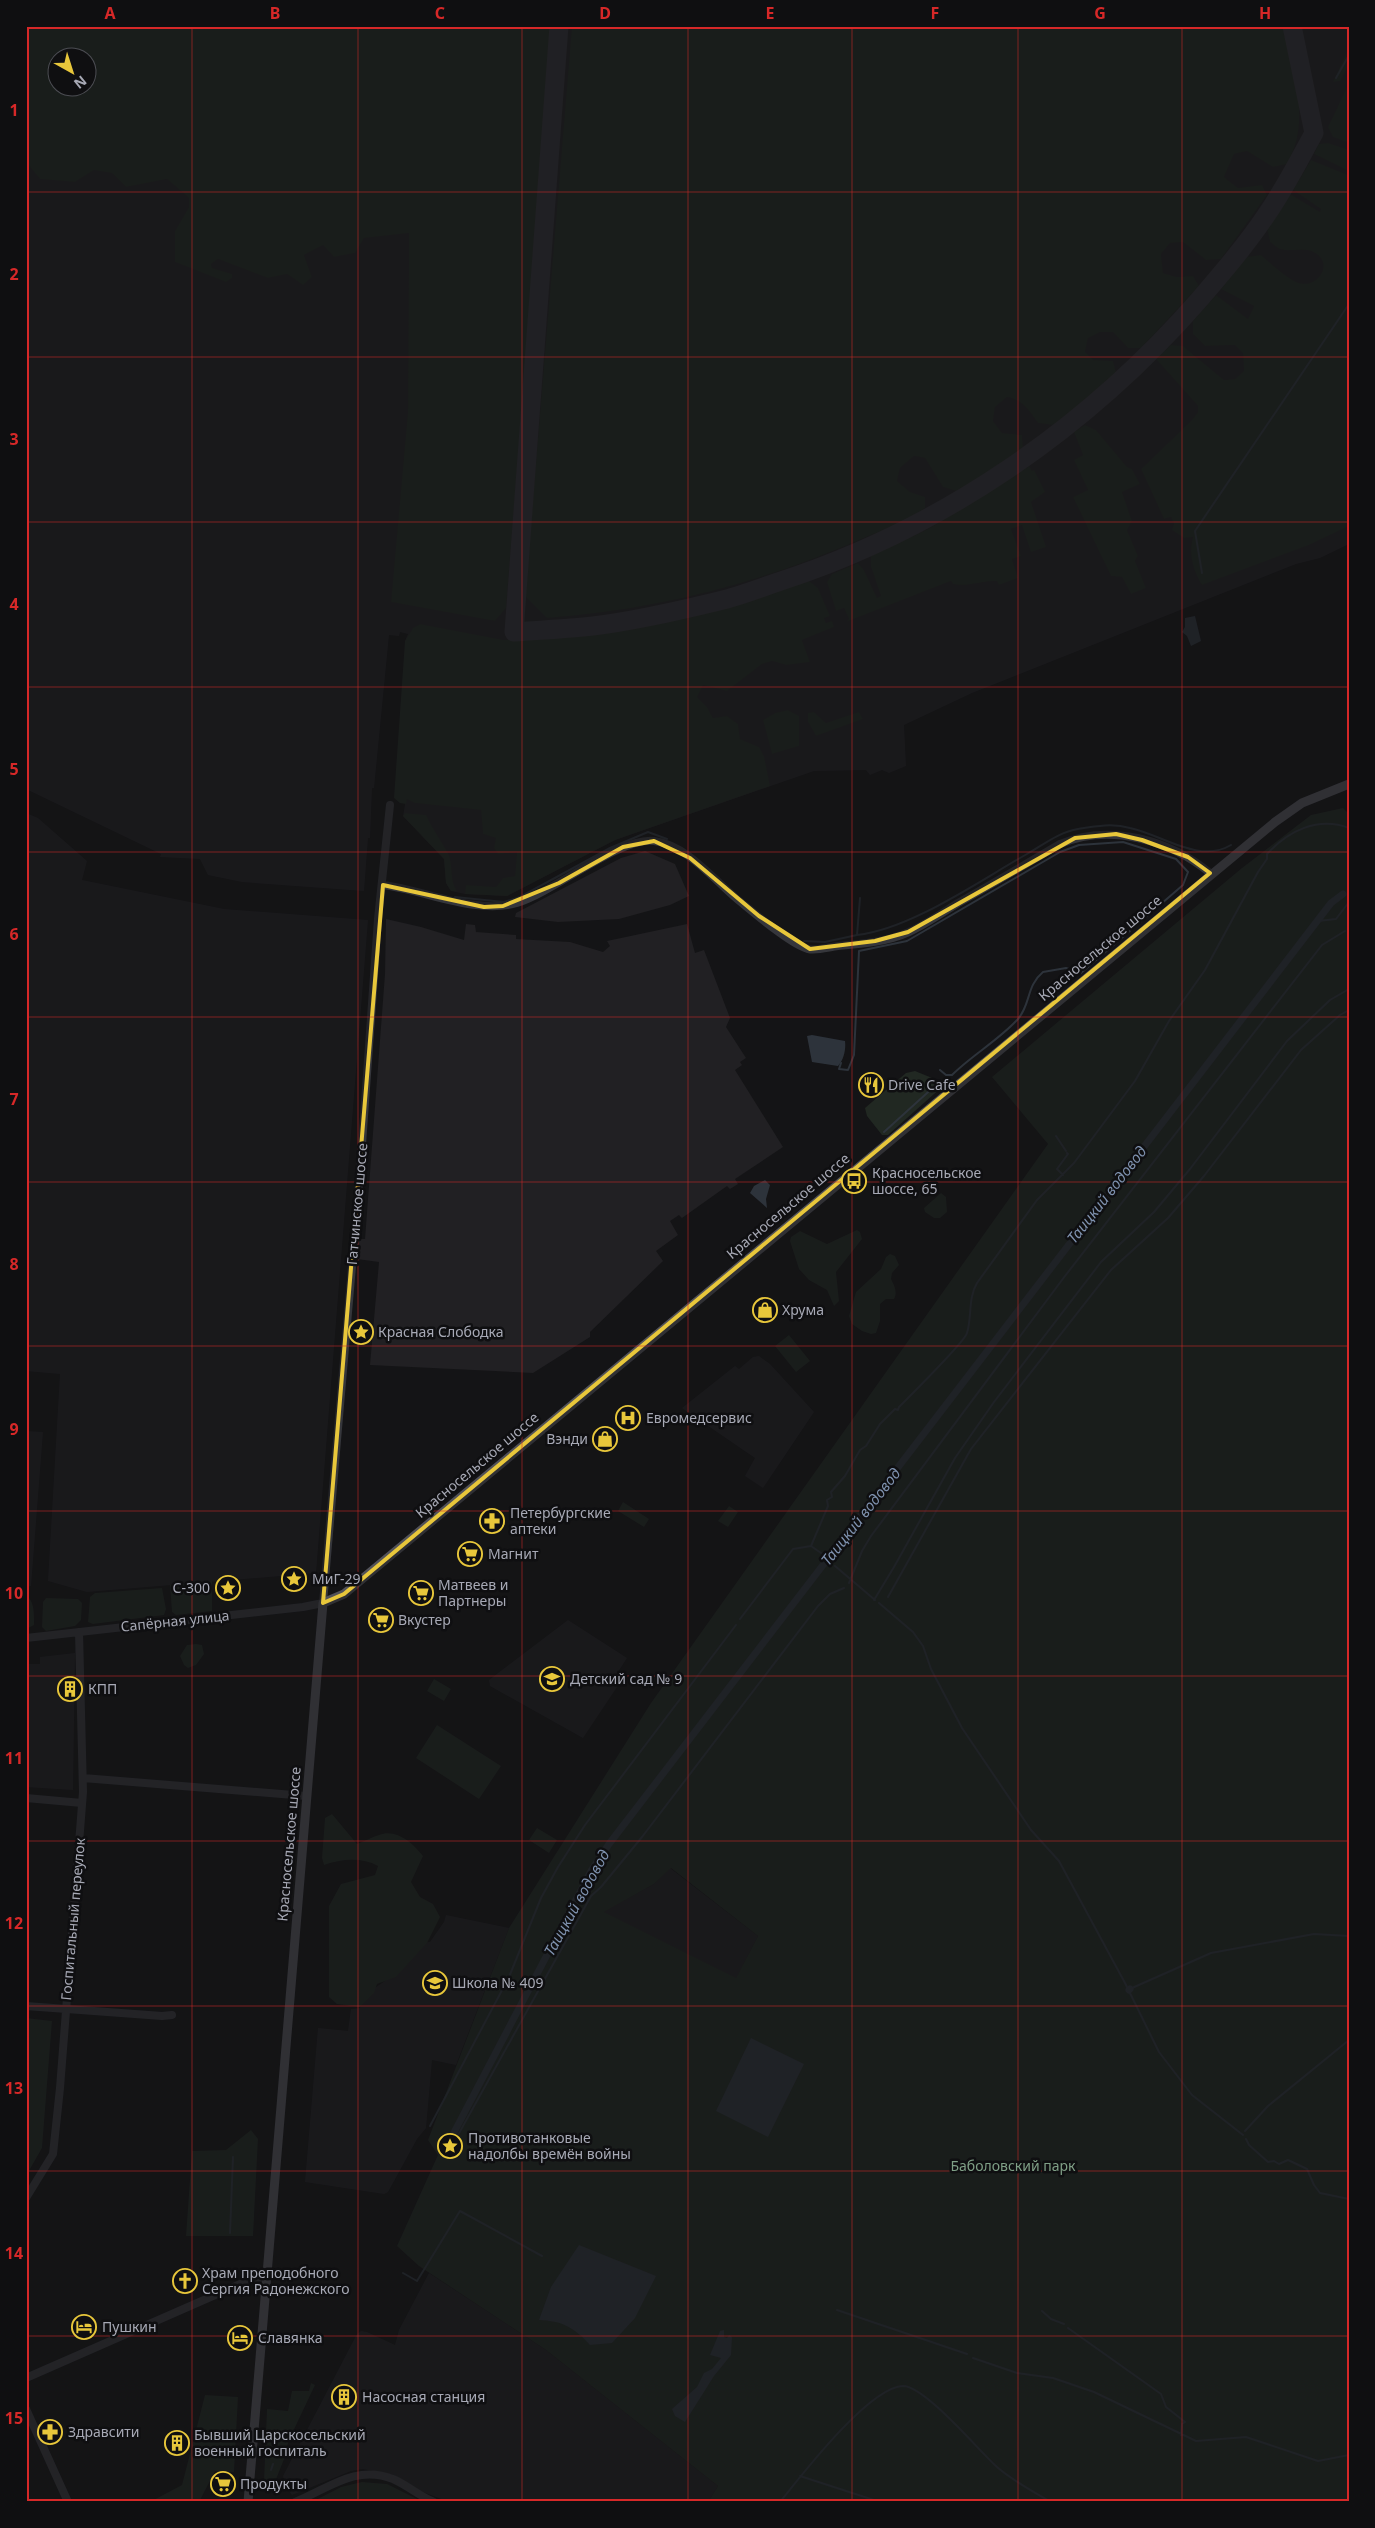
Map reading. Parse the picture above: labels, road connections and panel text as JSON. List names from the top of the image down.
{
  "streets": {
    "main road": ["Красносельское шоссе"],
    "street": ["Гатчинское шоссе", "Сапёрная улица", "Госпитальный переулок"]
  },
  "crossings": [
    ["Красносельское шоссе", "Гатчинское шоссе"],
    ["Красносельское шоссе", "Сапёрная улица"],
    ["Гатчинское шоссе", "Сапёрная улица"],
    ["Сапёрная улица", "Госпитальный переулок"]
  ],
  "water": ["Таицкий водовод"],
  "parks": ["Баболовский парк"],
  "places": {
    "restaurant": ["Drive Cafe"],
    "bus stop": ["Красносельское шоссе, 65"],
    "shop": ["Хрума", "Вэнди"],
    "place": [
      "Красная Слободка",
      "МиГ-29",
      "С-300",
      "Противотанковые надолбы времён войны"
    ],
    "hospital": ["Евромедсервис"],
    "pharmacy": ["Петербургские аптеки", "Здравсити"],
    "supermarket": [
      "Магнит",
      "Матвеев и Партнеры",
      "Вкустер",
      "Продукты"
    ],
    "school or university": ["Детский сад № 9", "Школа № 409"],
    "building": ["КПП", "Насосная станция", "Бывший Царскосельский военный госпиталь"],
    "church": ["Храм преподобного Сергия Радонежского"],
    "hotel": ["Пушкин", "Славянка"]
  },
  "north": "bottom right",
  "grid": {
    "columns": [
      "A",
      "B",
      "C",
      "D",
      "E",
      "F",
      "G",
      "H"
    ],
    "rows": [
      "1",
      "2",
      "3",
      "4",
      "5",
      "6",
      "7",
      "8",
      "9",
      "10",
      "11",
      "12",
      "13",
      "14",
      "15"
    ]
  }
}
